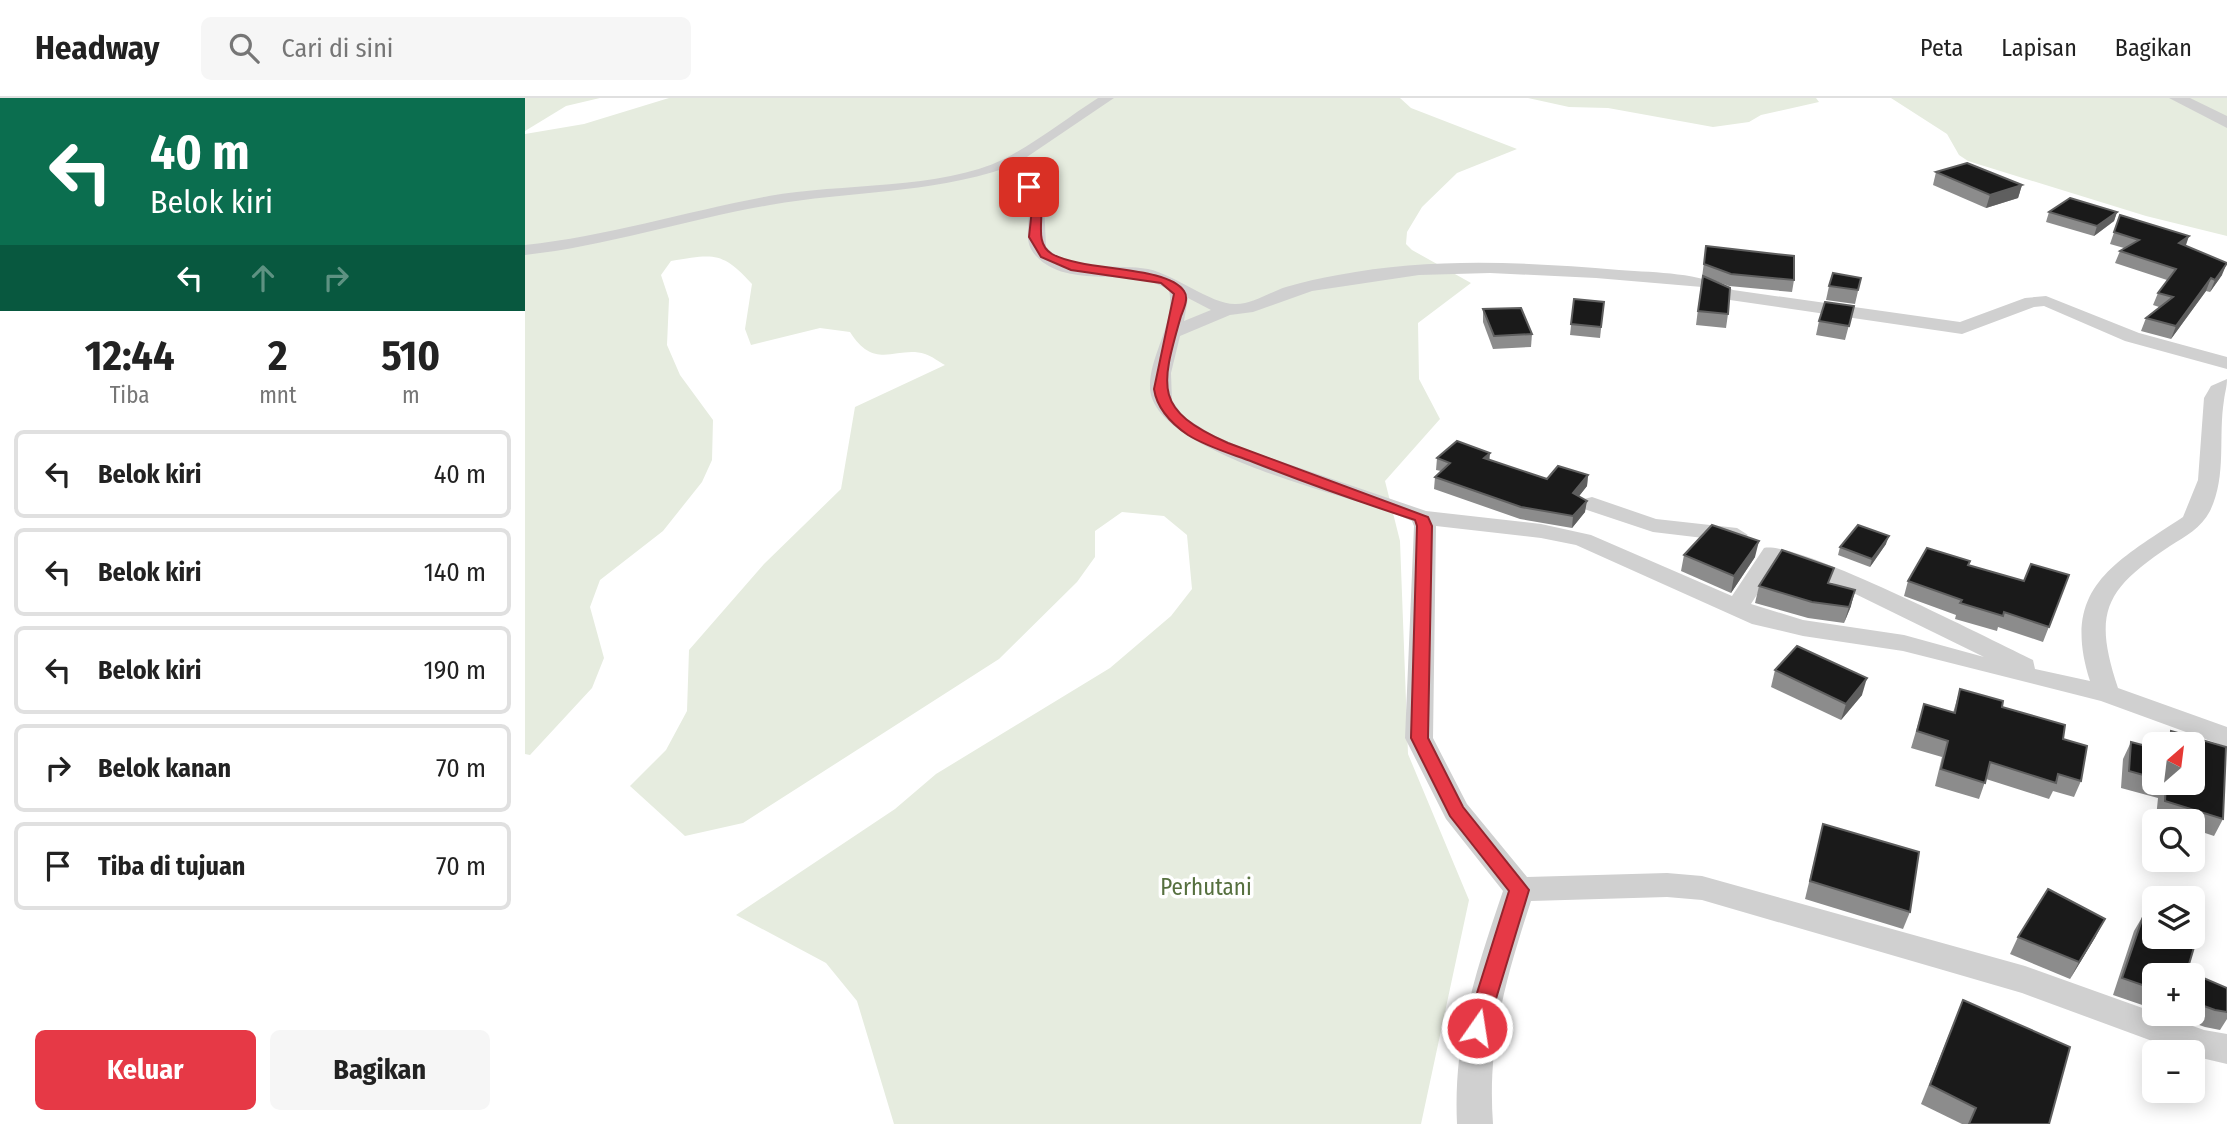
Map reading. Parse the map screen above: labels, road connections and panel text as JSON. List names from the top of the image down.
{
  "parks": ["Perhutani"],
  "north": "top right",
  "page": {
    "header": "Headway",
    "search": "Cari di sini",
    "nav": ["Peta", "Lapisan", "Bagikan"],
    "turn": ["40 m", "Belok kiri"],
    "eta": [
      "12:44",
      "Tiba",
      "2",
      "mnt",
      "510",
      "m"
    ],
    "list": [
      {
        "name": "Belok kiri",
        "value": "40 m"
      },
      {
        "name": "Belok kiri",
        "value": "140 m"
      },
      {
        "name": "Belok kiri",
        "value": "190 m"
      },
      {
        "name": "Belok kanan",
        "value": "70 m"
      },
      {
        "name": "Tiba di tujuan",
        "value": "70 m"
      }
    ],
    "map_buttons": ["+", "−"],
    "buttons": ["Keluar", "Bagikan"]
  }
}
